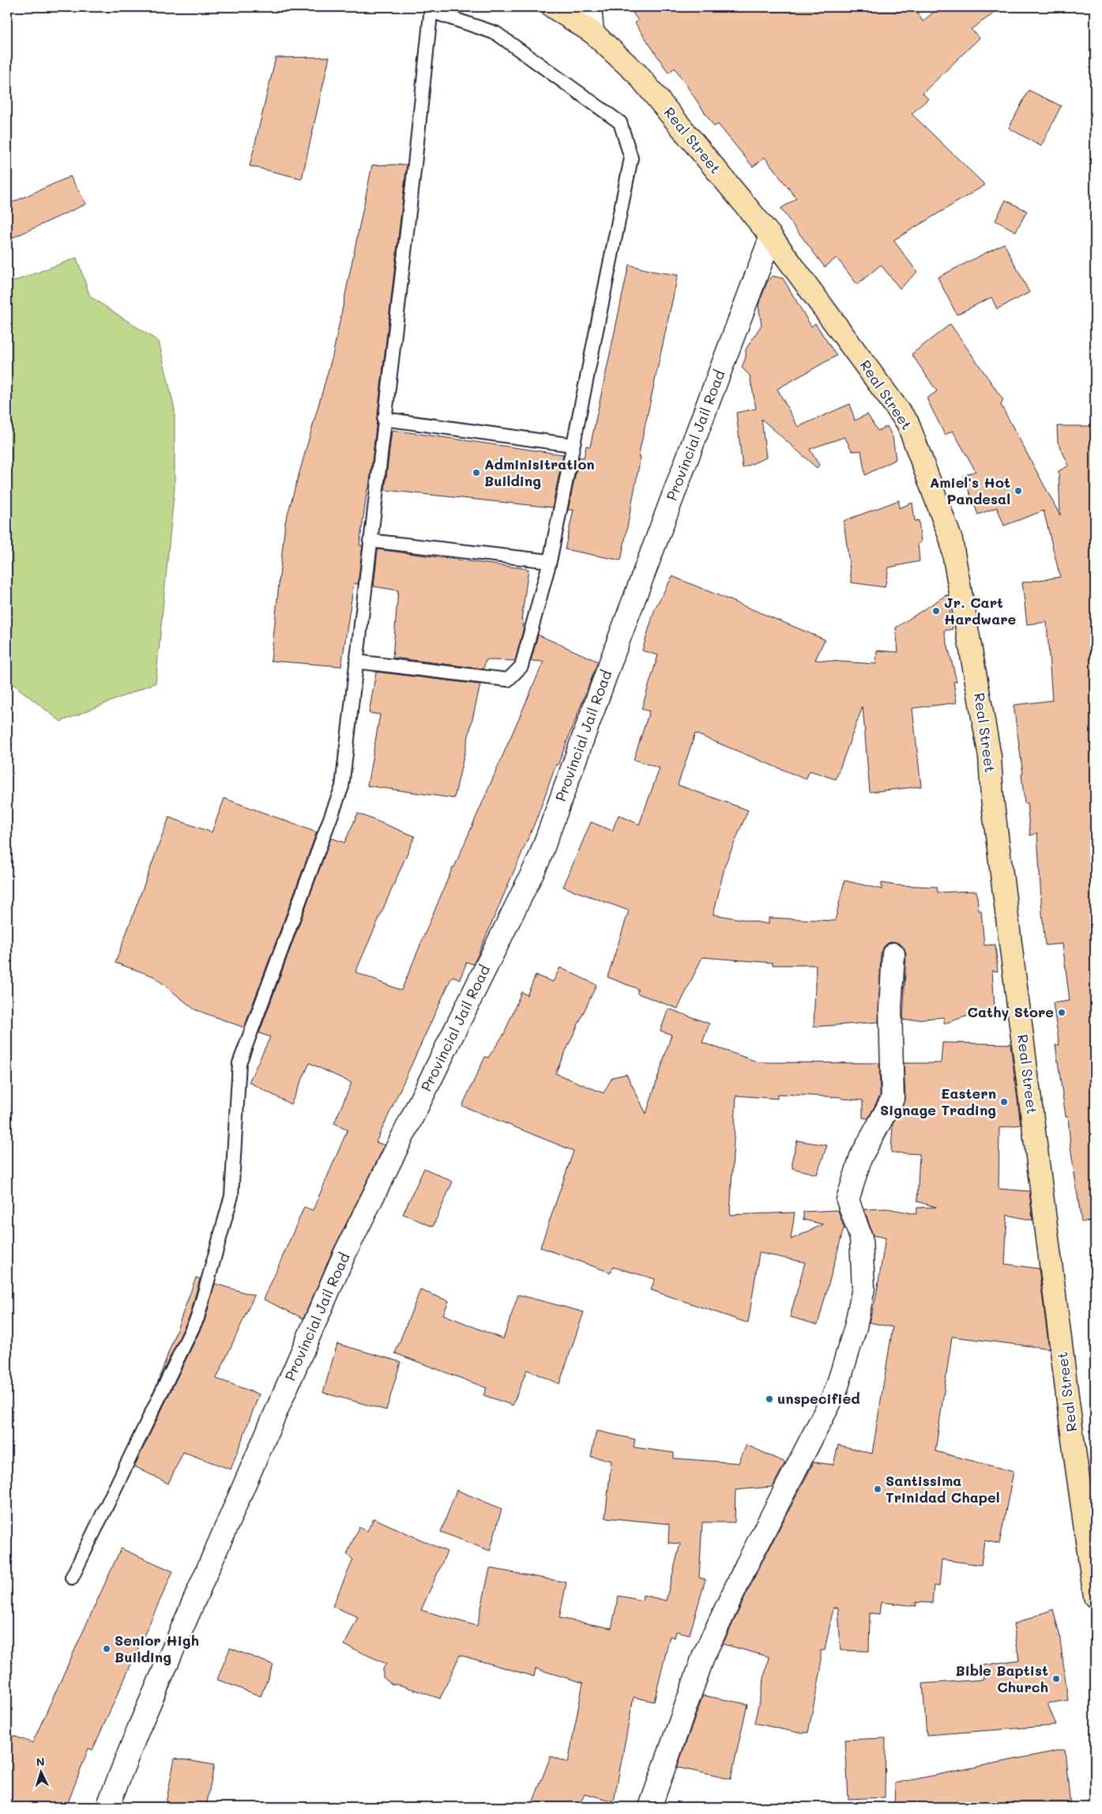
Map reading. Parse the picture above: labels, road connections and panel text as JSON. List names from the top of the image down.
{
  "streets": {
    "main road": ["Real Street"],
    "street": ["Provincial Jail Road"]
  },
  "crossings": [
    ["Real Street", "Provincial Jail Road"]
  ],
  "places": [
    "Adminisitration Building",
    "Amiel's Hot Pandesal",
    "Jr. Cart Hardware",
    "Cathy Store",
    "Eastern Signage Trading",
    "unspecified",
    "Santissima Trinidad Chapel",
    "Senior High Building",
    "Bible Baptist Church"
  ],
  "north": "top"
}
